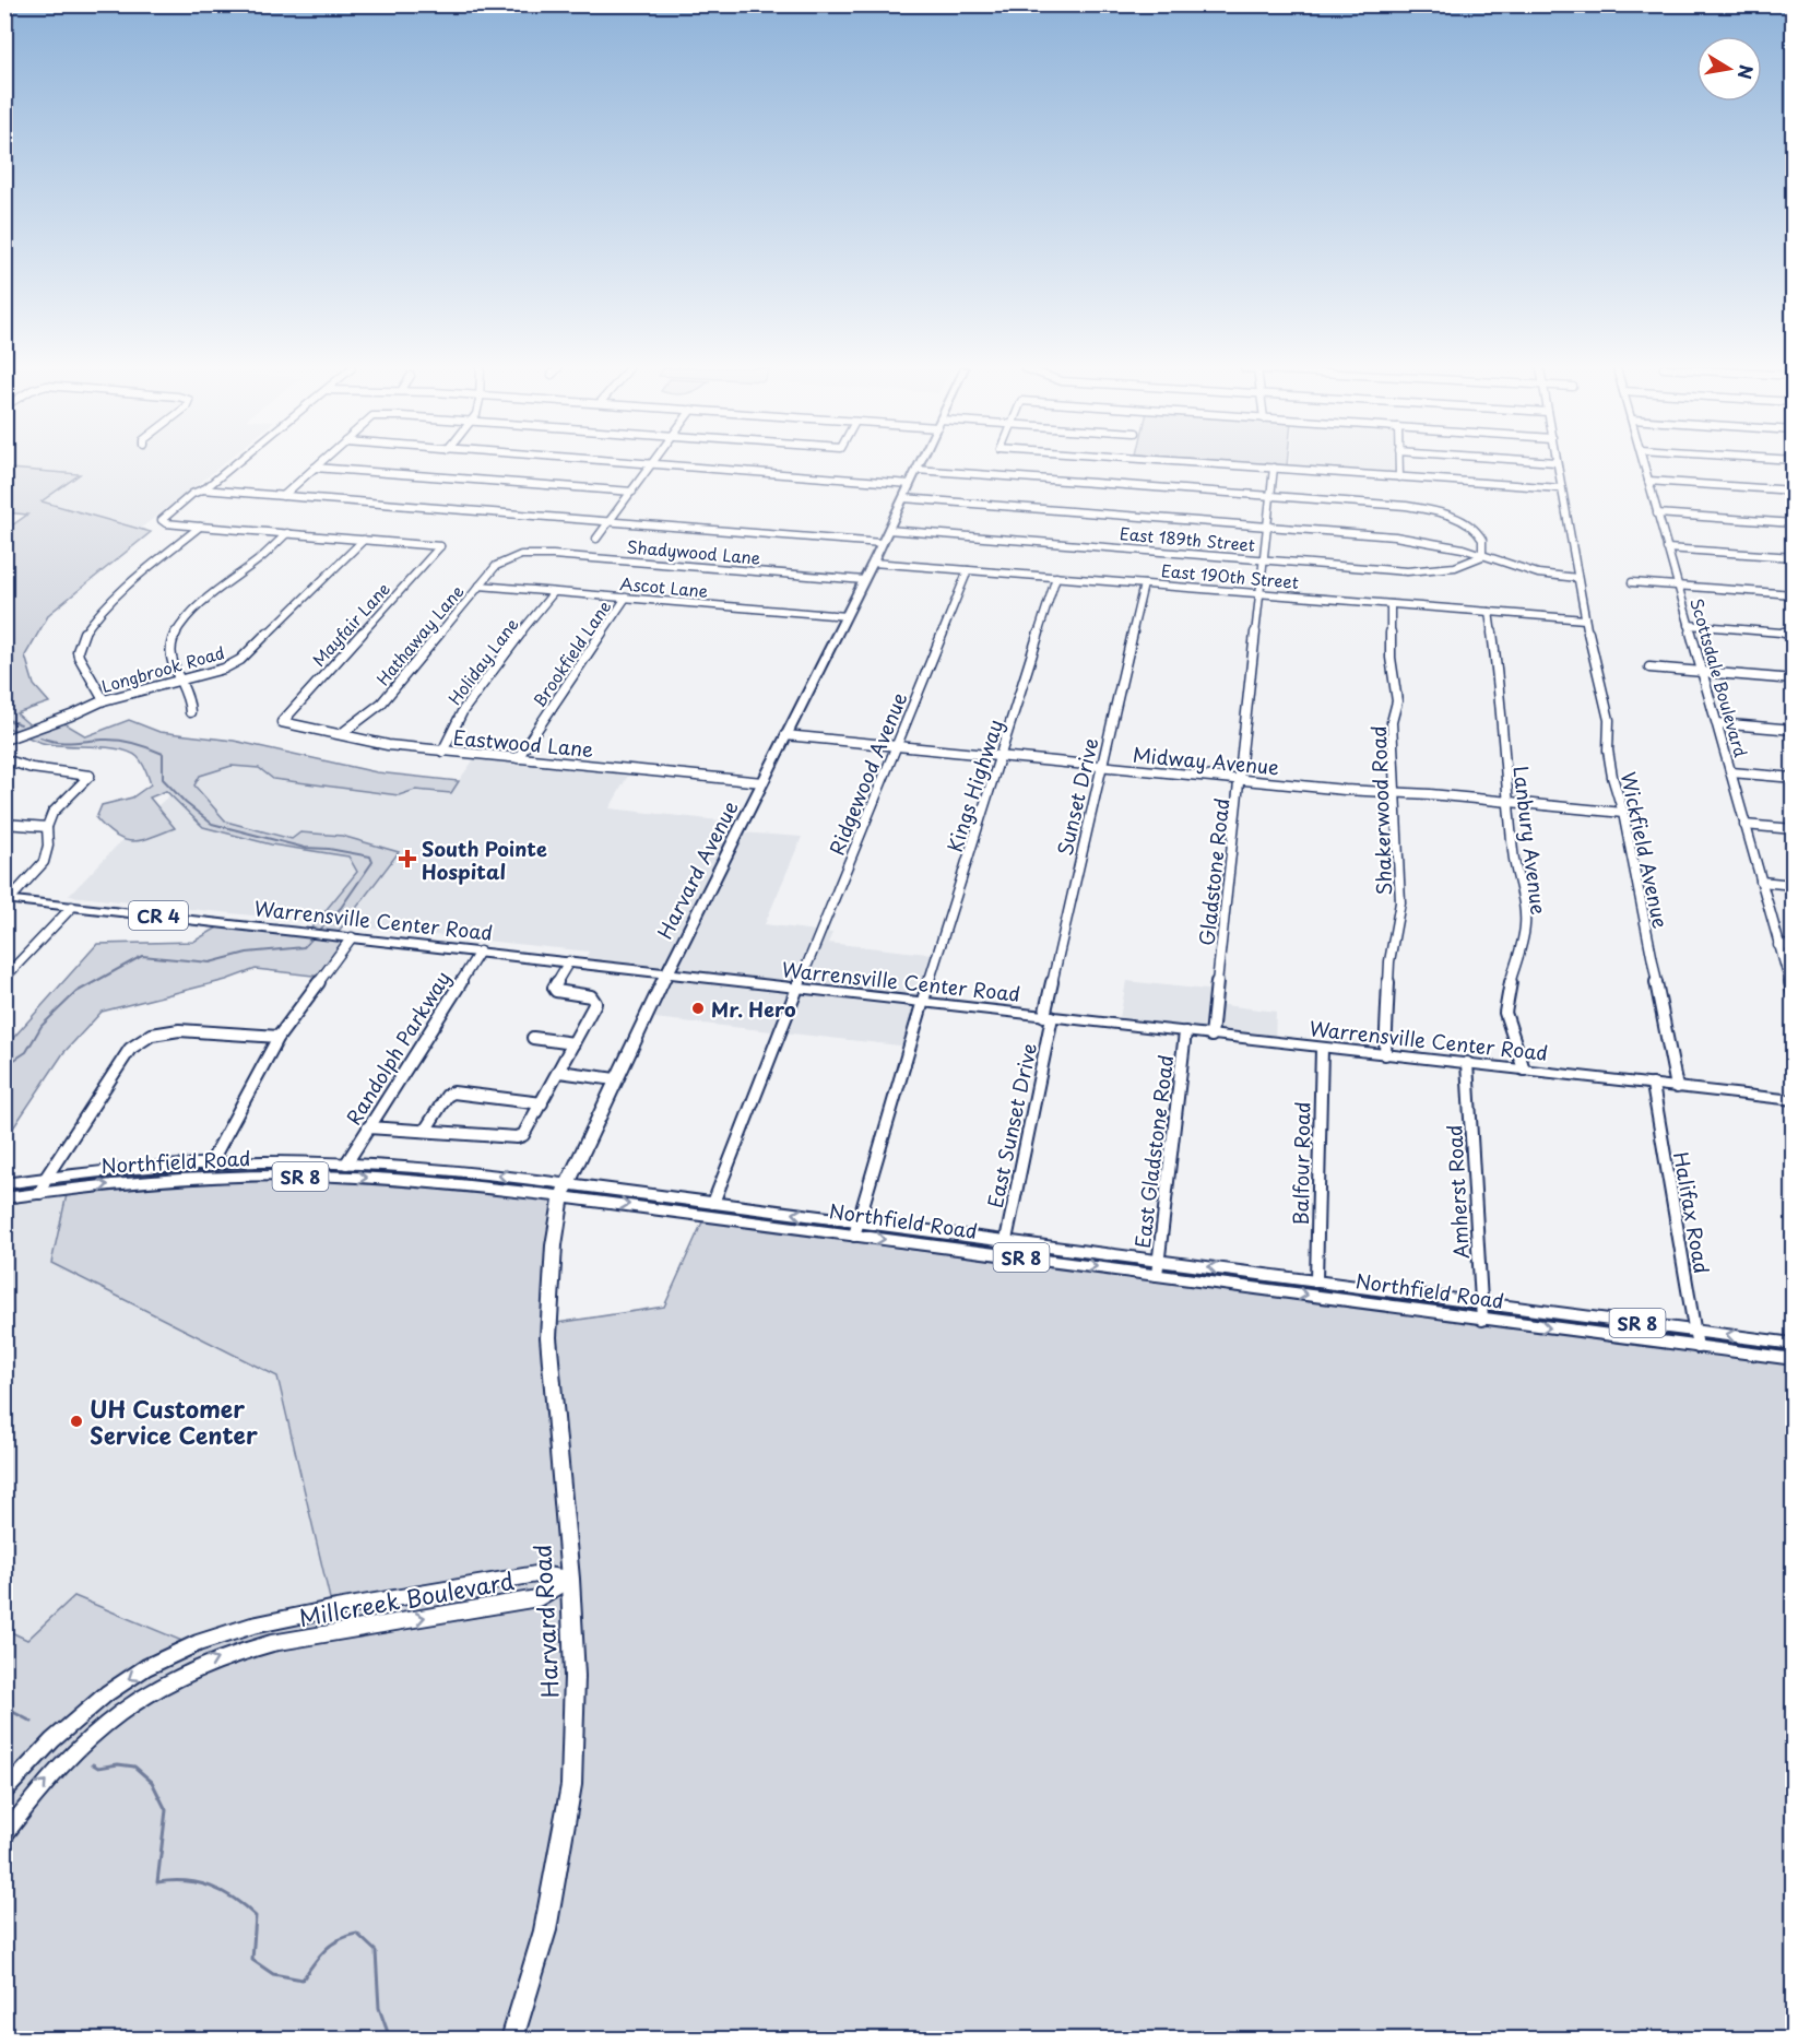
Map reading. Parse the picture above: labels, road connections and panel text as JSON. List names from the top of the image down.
{
  "streets": {
    "main road": [
      "Harvard Avenue",
      "CR 4",
      "Warrensville Center Road",
      "Northfield Road",
      "SR 8",
      "Harvard Road"
    ],
    "street": [
      "East 189th Street",
      "Shadywood Lane",
      "East 190th Street",
      "Ascot Lane",
      "Mayfair Lane",
      "Hathaway Lane",
      "Brookfield Lane",
      "Holiday Lane",
      "Longbrook Road",
      "Scottsdale Boulevard",
      "Eastwood Lane",
      "Midway Avenue",
      "Ridgewood Avenue",
      "Kings Highway",
      "Sunset Drive",
      "Shakerwood Road",
      "Lanbury Avenue",
      "Wickfield Avenue",
      "Gladstone Road",
      "Randolph Parkway",
      "East Sunset Drive",
      "East Gladstone Road",
      "Balfour Road",
      "Amherst Road",
      "Halifax Road",
      "Millcreek Boulevard"
    ]
  },
  "crossings": [
    ["East 189th Street", "Harvard Avenue"],
    ["East 189th Street", "Gladstone Road"],
    ["Shadywood Lane", "Hathaway Lane"],
    ["Shadywood Lane", "Harvard Avenue"],
    ["East 190th Street", "Ridgewood Avenue"],
    ["East 190th Street", "Kings Highway"],
    ["East 190th Street", "Sunset Drive"],
    ["East 190th Street", "Shakerwood Road"],
    ["East 190th Street", "Lanbury Avenue"],
    ["East 190th Street", "Wickfield Avenue"],
    ["East 190th Street", "Harvard Avenue"],
    ["East 190th Street", "Gladstone Road"],
    ["Ascot Lane", "Hathaway Lane"],
    ["Ascot Lane", "Brookfield Lane"],
    ["Ascot Lane", "Holiday Lane"],
    ["Ascot Lane", "Harvard Avenue"],
    ["Mayfair Lane", "Longbrook Road"],
    ["Mayfair Lane", "Eastwood Lane"],
    ["Hathaway Lane", "Eastwood Lane"],
    ["Brookfield Lane", "Eastwood Lane"],
    ["Holiday Lane", "Eastwood Lane"],
    ["Eastwood Lane", "Harvard Avenue"],
    ["Midway Avenue", "Ridgewood Avenue"],
    ["Midway Avenue", "Kings Highway"],
    ["Midway Avenue", "Sunset Drive"],
    ["Midway Avenue", "Shakerwood Road"],
    ["Midway Avenue", "Lanbury Avenue"],
    ["Midway Avenue", "Wickfield Avenue"],
    ["Midway Avenue", "Harvard Avenue"],
    ["Midway Avenue", "Gladstone Road"],
    ["Ridgewood Avenue", "Warrensville Center Road"],
    ["Ridgewood Avenue", "Northfield Road"],
    ["Kings Highway", "Warrensville Center Road"],
    ["Kings Highway", "Northfield Road"],
    ["Sunset Drive", "Warrensville Center Road"],
    ["Sunset Drive", "East Sunset Drive"],
    ["Shakerwood Road", "Warrensville Center Road"],
    ["Lanbury Avenue", "Warrensville Center Road"],
    ["Wickfield Avenue", "Warrensville Center Road"],
    ["Harvard Avenue", "Warrensville Center Road"],
    ["Harvard Avenue", "Northfield Road"],
    ["Harvard Avenue", "Harvard Road"],
    ["Gladstone Road", "Warrensville Center Road"],
    ["Warrensville Center Road", "Randolph Parkway"],
    ["Warrensville Center Road", "East Sunset Drive"],
    ["Warrensville Center Road", "East Gladstone Road"],
    ["Warrensville Center Road", "Balfour Road"],
    ["Warrensville Center Road", "Amherst Road"],
    ["Warrensville Center Road", "Halifax Road"],
    ["Randolph Parkway", "Northfield Road"],
    ["East Sunset Drive", "Northfield Road"],
    ["East Gladstone Road", "Northfield Road"],
    ["Northfield Road", "Balfour Road"],
    ["Northfield Road", "Amherst Road"],
    ["Northfield Road", "Halifax Road"],
    ["Northfield Road", "Harvard Road"],
    ["Millcreek Boulevard", "Harvard Road"]
  ],
  "places": {
    "health": ["South Pointe Hospital"],
    "other": ["Mr. Hero", "UH Customer Service Center"]
  },
  "north": "right"
}
